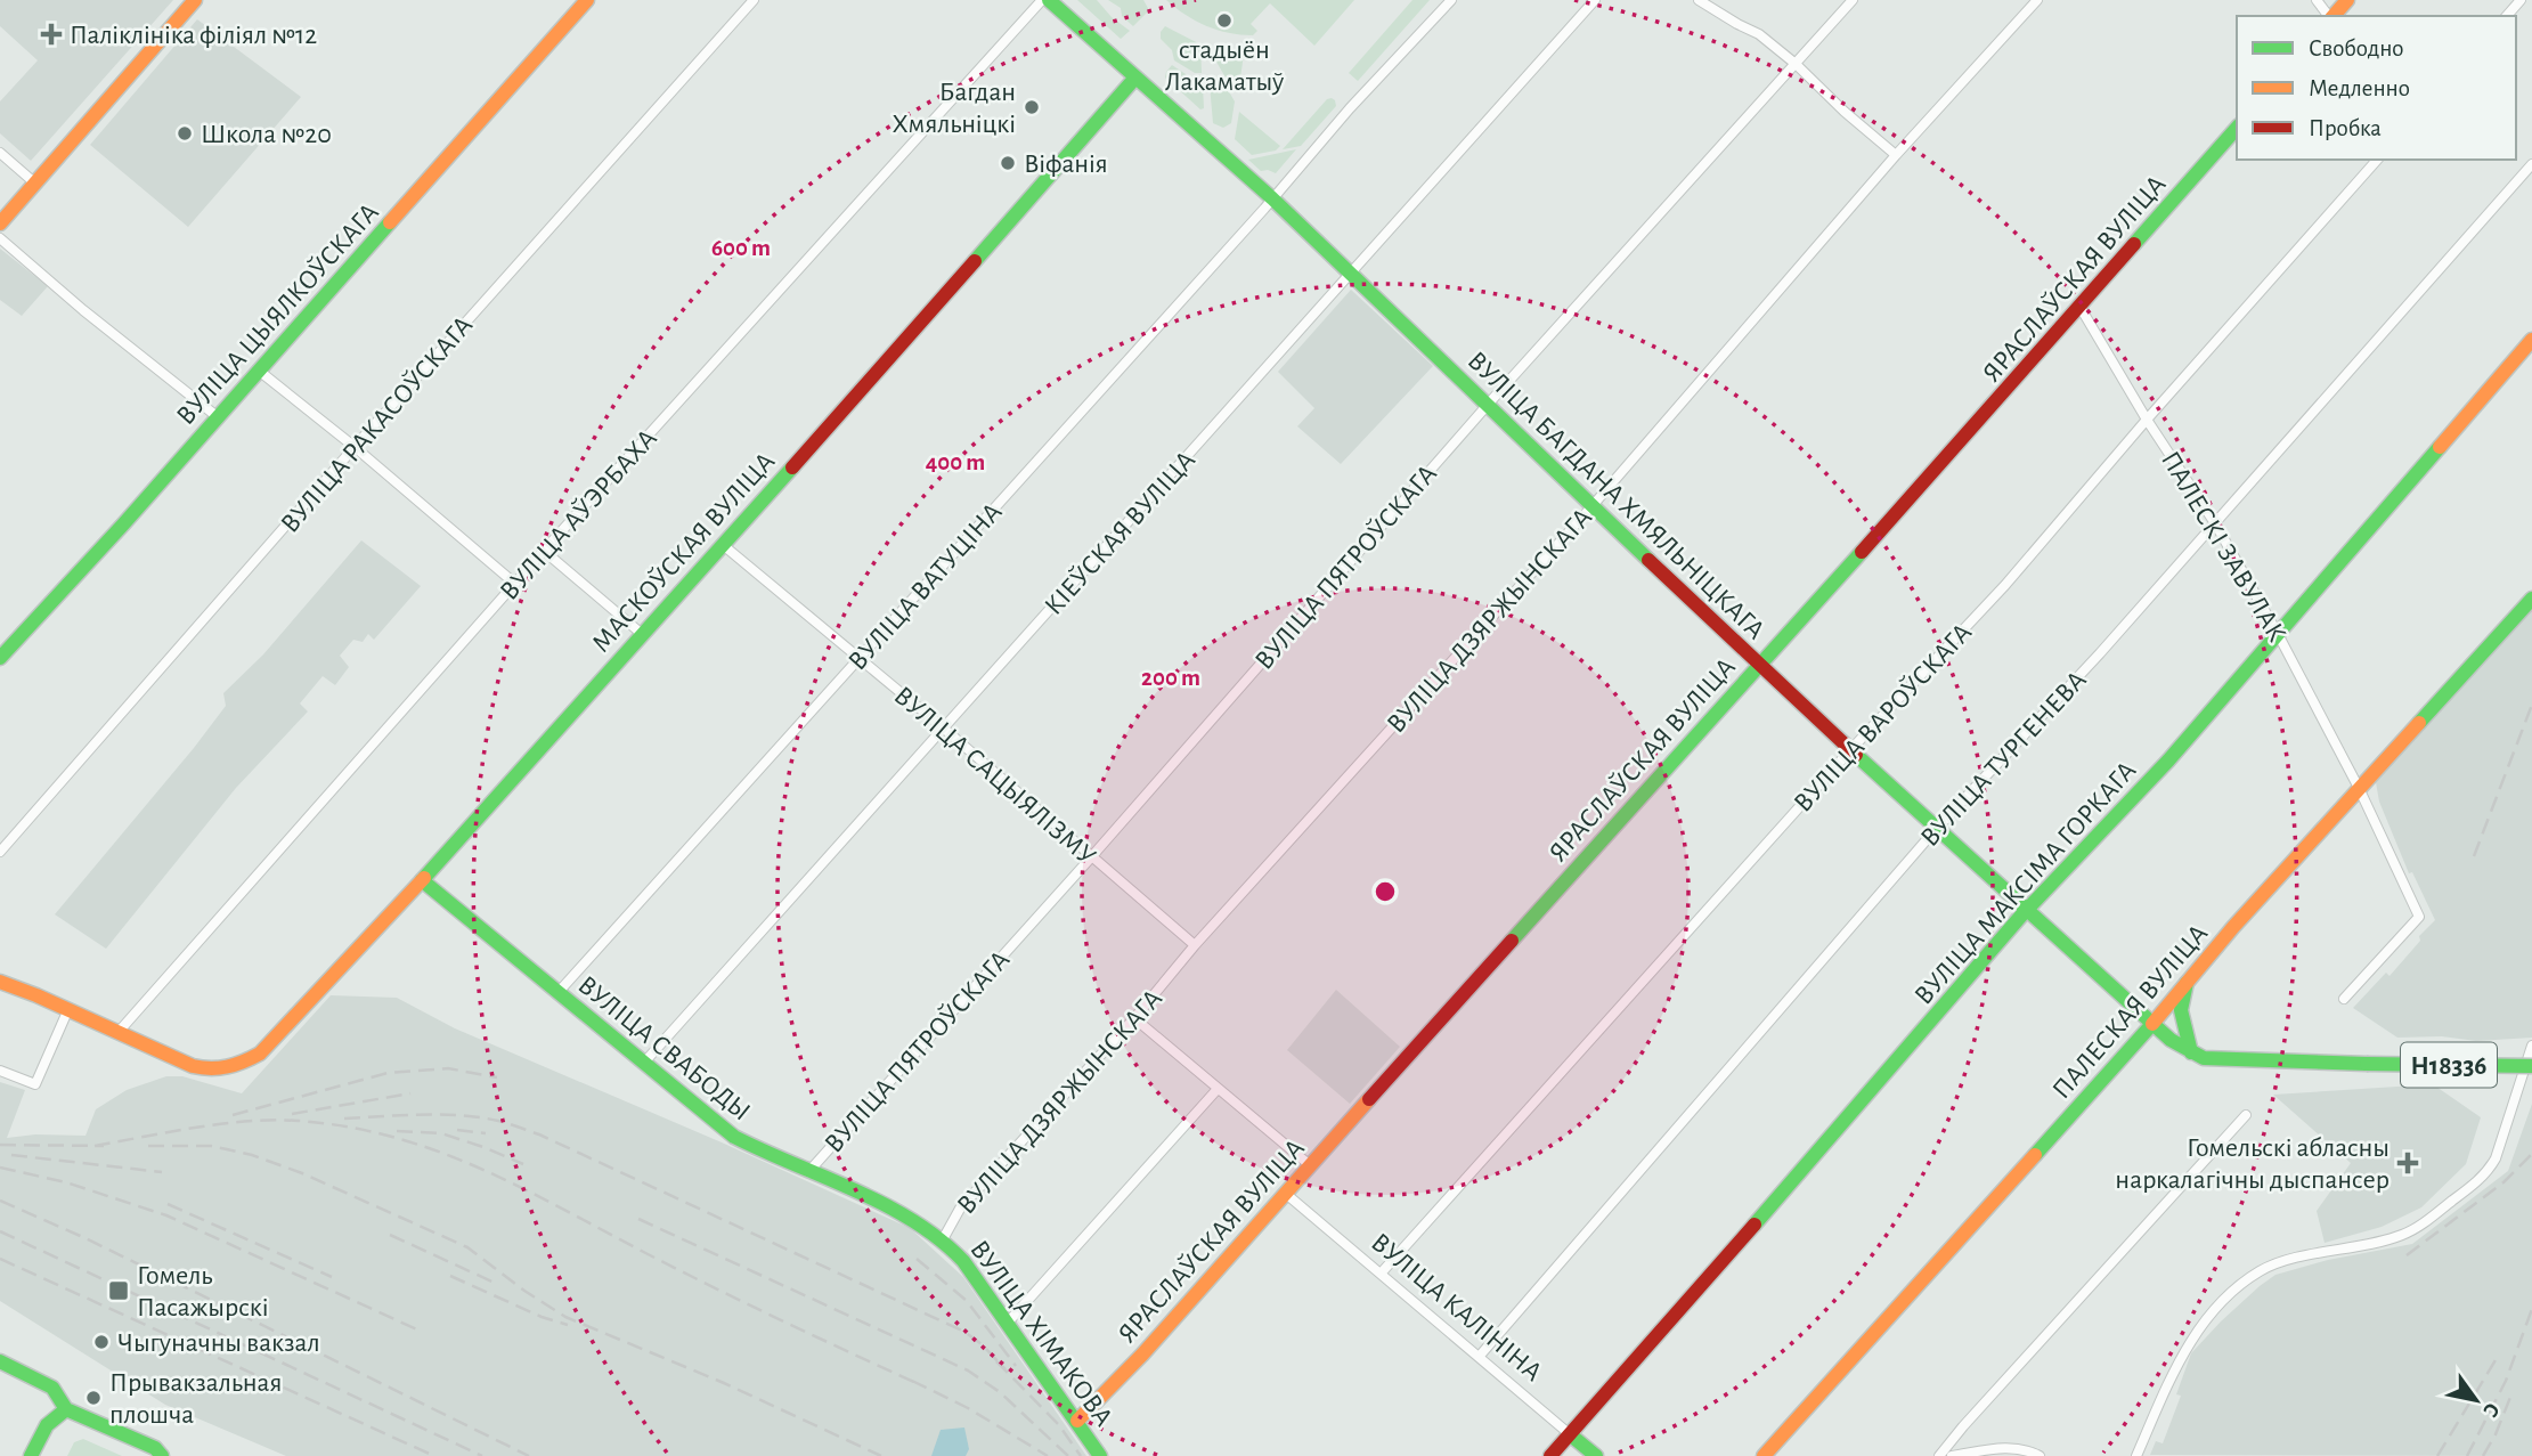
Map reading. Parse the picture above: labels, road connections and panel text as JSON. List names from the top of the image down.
{
  "streets": {
    "street": [
      "ЯРАСЛАЎСКАЯ ВУЛІЦА",
      "ВУЛІЦА ЦЫЯЛКОЎСКАГА",
      "ВУЛІЦА РАКАСОЎСКАГА",
      "ВУЛІЦА БАГДАНА ХМЯЛЬНІЦКАГА",
      "ВУЛІЦА АЎЭРБАХА",
      "КІЕЎСКАЯ ВУЛІЦА",
      "ПАЛЕСКІ ЗАВУЛАК",
      "МАСКОЎСКАЯ ВУЛІЦА",
      "ВУЛІЦА ПЯТРОЎСКАГА",
      "ВУЛІЦА ВАТУЦІНА",
      "ВУЛІЦА ДЗЯРЖЫНСКАГА",
      "ВУЛІЦА ВАРОЎСКАГА",
      "ВУЛІЦА ТУРГЕНЕВА",
      "ВУЛІЦА САЦЫЯЛІЗМУ",
      "ВУЛІЦА МАКСІМА ГОРКАГА",
      "ПАЛЕСКАЯ ВУЛІЦА",
      "ВУЛІЦА СВАБОДЫ",
      "Н18336",
      "ВУЛІЦА КАЛІНІНА",
      "ВУЛІЦА ХІМАКОВА"
    ]
  },
  "crossings": [
    ["ЯРАСЛАЎСКАЯ ВУЛІЦА", "ВУЛІЦА БАГДАНА ХМЯЛЬНІЦКАГА"],
    ["ЯРАСЛАЎСКАЯ ВУЛІЦА", "ПАЛЕСКІ ЗАВУЛАК"],
    ["ЯРАСЛАЎСКАЯ ВУЛІЦА", "ВУЛІЦА КАЛІНІНА"],
    ["ЯРАСЛАЎСКАЯ ВУЛІЦА", "ВУЛІЦА ХІМАКОВА"],
    ["ВУЛІЦА БАГДАНА ХМЯЛЬНІЦКАГА", "КІЕЎСКАЯ ВУЛІЦА"],
    ["ВУЛІЦА БАГДАНА ХМЯЛЬНІЦКАГА", "МАСКОЎСКАЯ ВУЛІЦА"],
    ["ВУЛІЦА БАГДАНА ХМЯЛЬНІЦКАГА", "ВУЛІЦА ПЯТРОЎСКАГА"],
    ["ВУЛІЦА БАГДАНА ХМЯЛЬНІЦКАГА", "ВУЛІЦА ВАТУЦІНА"],
    ["ВУЛІЦА БАГДАНА ХМЯЛЬНІЦКАГА", "ВУЛІЦА ДЗЯРЖЫНСКАГА"],
    ["ВУЛІЦА БАГДАНА ХМЯЛЬНІЦКАГА", "ВУЛІЦА ВАРОЎСКАГА"],
    ["ВУЛІЦА БАГДАНА ХМЯЛЬНІЦКАГА", "ВУЛІЦА ТУРГЕНЕВА"],
    ["ВУЛІЦА БАГДАНА ХМЯЛЬНІЦКАГА", "ВУЛІЦА МАКСІМА ГОРКАГА"],
    ["ВУЛІЦА БАГДАНА ХМЯЛЬНІЦКАГА", "ПАЛЕСКАЯ ВУЛІЦА"],
    ["ВУЛІЦА БАГДАНА ХМЯЛЬНІЦКАГА", "Н18336"],
    ["ВУЛІЦА АЎЭРБАХА", "МАСКОЎСКАЯ ВУЛІЦА"],
    ["КІЕЎСКАЯ ВУЛІЦА", "ВУЛІЦА САЦЫЯЛІЗМУ"],
    ["КІЕЎСКАЯ ВУЛІЦА", "ВУЛІЦА СВАБОДЫ"],
    ["ПАЛЕСКІ ЗАВУЛАК", "ВУЛІЦА ВАРОЎСКАГА"],
    ["ПАЛЕСКІ ЗАВУЛАК", "ВУЛІЦА ТУРГЕНЕВА"],
    ["ПАЛЕСКІ ЗАВУЛАК", "ВУЛІЦА МАКСІМА ГОРКАГА"],
    ["ПАЛЕСКІ ЗАВУЛАК", "ПАЛЕСКАЯ ВУЛІЦА"],
    ["МАСКОЎСКАЯ ВУЛІЦА", "ВУЛІЦА САЦЫЯЛІЗМУ"],
    ["МАСКОЎСКАЯ ВУЛІЦА", "ВУЛІЦА СВАБОДЫ"],
    ["ВУЛІЦА ПЯТРОЎСКАГА", "ВУЛІЦА САЦЫЯЛІЗМУ"],
    ["ВУЛІЦА ПЯТРОЎСКАГА", "ВУЛІЦА СВАБОДЫ"],
    ["ВУЛІЦА ВАТУЦІНА", "ВУЛІЦА САЦЫЯЛІЗМУ"],
    ["ВУЛІЦА ВАТУЦІНА", "ВУЛІЦА СВАБОДЫ"],
    ["ВУЛІЦА ДЗЯРЖЫНСКАГА", "ВУЛІЦА САЦЫЯЛІЗМУ"],
    ["ВУЛІЦА ДЗЯРЖЫНСКАГА", "ВУЛІЦА СВАБОДЫ"],
    ["ВУЛІЦА ДЗЯРЖЫНСКАГА", "ВУЛІЦА ХІМАКОВА"],
    ["ВУЛІЦА ВАРОЎСКАГА", "ВУЛІЦА КАЛІНІНА"],
    ["ВУЛІЦА ТУРГЕНЕВА", "ВУЛІЦА КАЛІНІНА"],
    ["ВУЛІЦА МАКСІМА ГОРКАГА", "ВУЛІЦА КАЛІНІНА"],
    ["ПАЛЕСКАЯ ВУЛІЦА", "Н18336"],
    ["ВУЛІЦА СВАБОДЫ", "ВУЛІЦА ХІМАКОВА"]
  ],
  "places": {
    "other": [
      "стадыён Лакаматыў",
      "Багдан Хмяльніцкі",
      "Школа №20",
      "Віфанія",
      "Чыгуначны вакзал",
      "Прывакзальная плошча"
    ],
    "health": ["Паліклініка філіял №12", "Гомельскі абласны наркалагічны дыспансер"],
    "transit": ["Гомель Пасажырскі"]
  },
  "legend": ["Свободно", "Медленно", "Пробка"],
  "north": "bottom right",
  "rings": ["600 m", "400 m", "200 m"]
}
